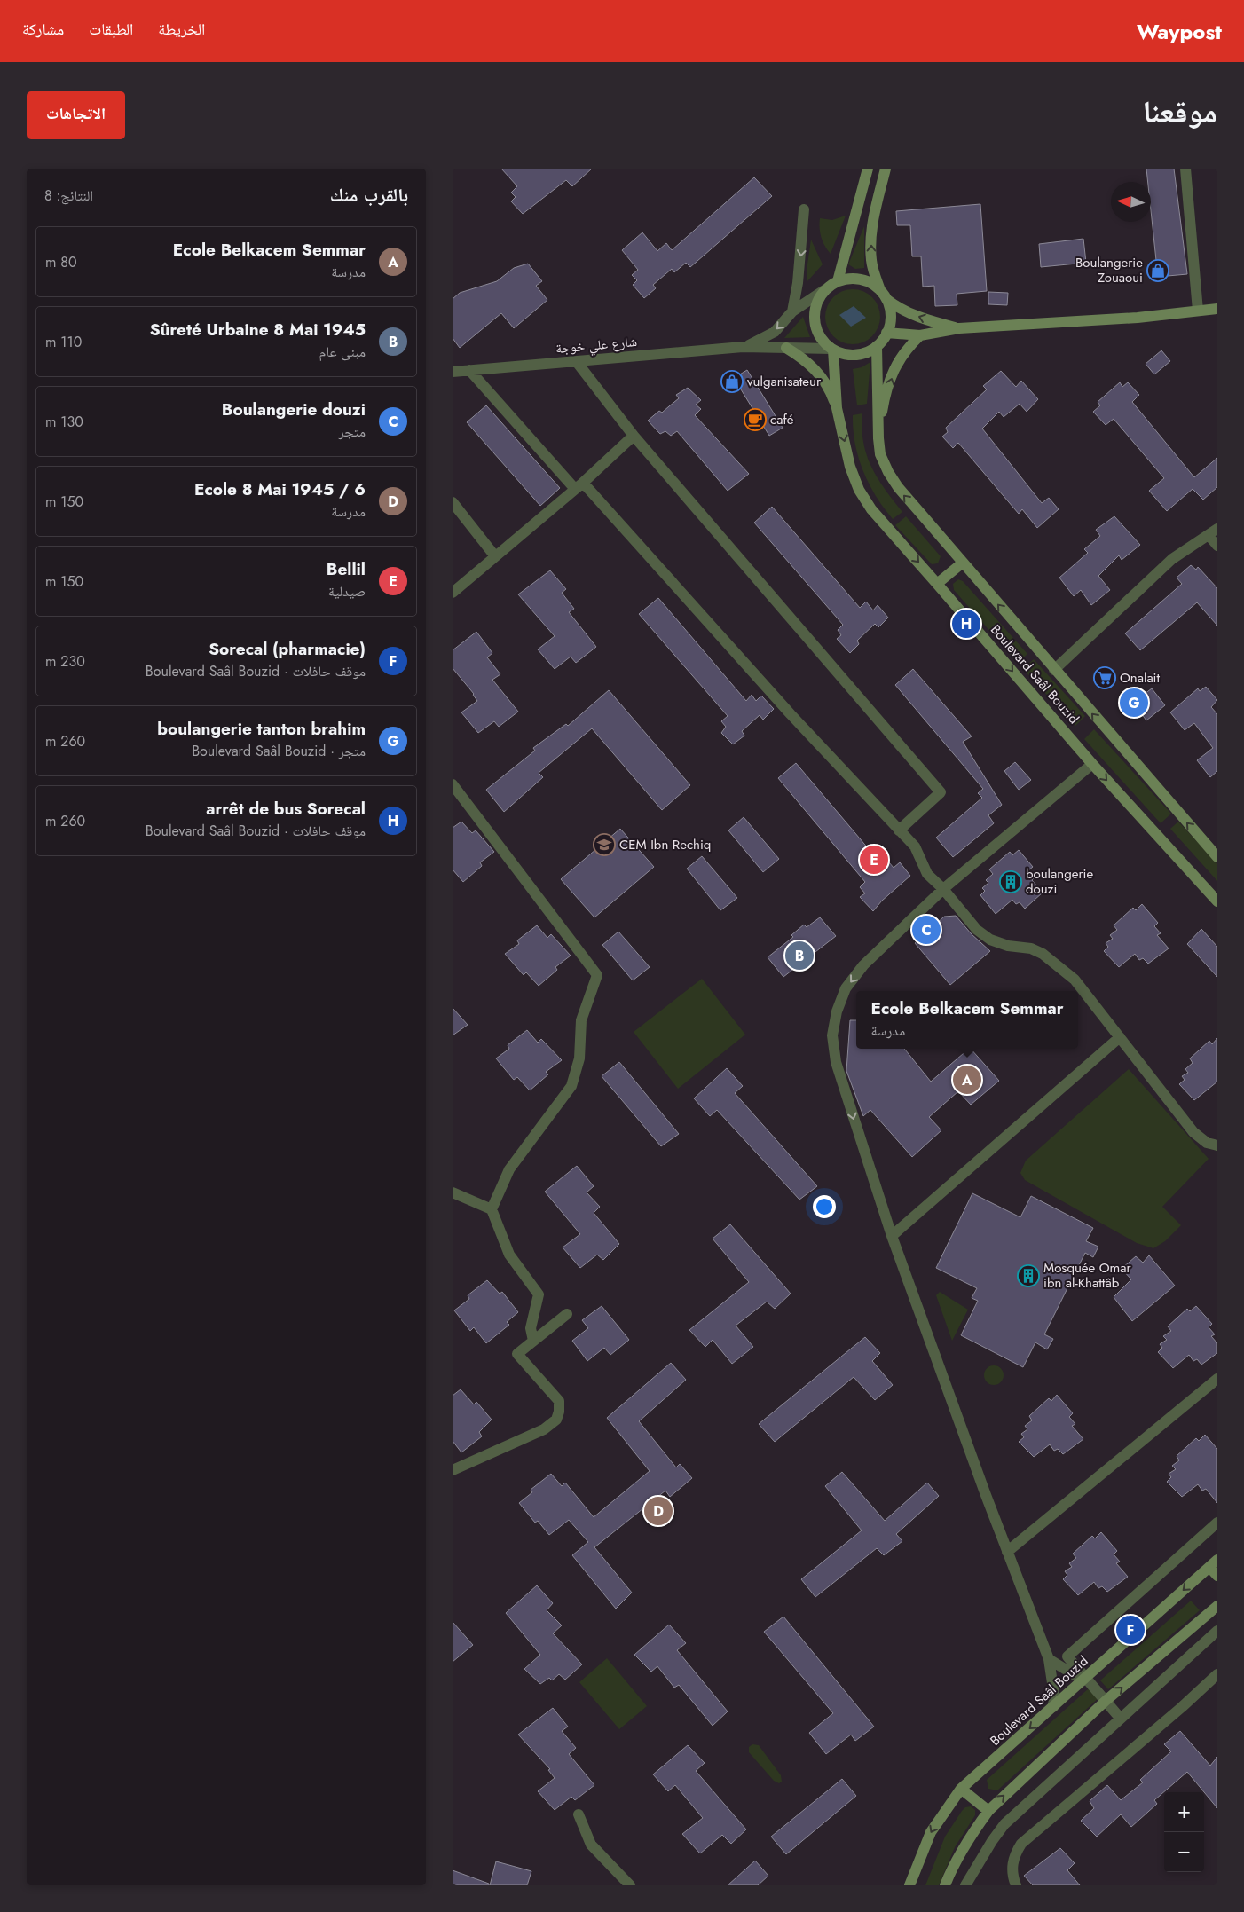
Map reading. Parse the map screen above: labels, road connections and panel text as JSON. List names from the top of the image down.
{
  "streets": {
    "main road": ["Boulevard Saâl Bouzid"],
    "street": ["شارع علي خوجة"]
  },
  "places": {
    "shop": ["Boulangerie Zouaoui", "vulganisateur"],
    "cafe": ["café"],
    "supermarket": ["Onalait"],
    "school or university": ["CEM Ibn Rechiq"],
    "building": ["boulangerie douzi", "Mosquée Omar ibn al-Khattâb"]
  },
  "north": "left",
  "page": {
    "header": "Waypost",
    "nav": ["الخريطة", "الطبقات", "مشاركة"],
    "title": "موقعنا",
    "buttons": "الاتجاهات",
    "heading": ["بالقرب منك", "النتائج: 8"],
    "list": [
      {
        "mark": "A",
        "name": "Ecole Belkacem Semmar",
        "note": "مدرسة",
        "value": "80 m"
      },
      {
        "mark": "B",
        "name": "Sûreté Urbaine 8 Mai 1945",
        "note": "مبنى عام",
        "value": "110 m"
      },
      {
        "mark": "C",
        "name": "Boulangerie douzi",
        "note": "متجر",
        "value": "130 m"
      },
      {
        "mark": "D",
        "name": "Ecole 8 Mai 1945 / 6",
        "note": "مدرسة",
        "value": "150 m"
      },
      {
        "mark": "E",
        "name": "Bellil",
        "note": "صيدلية",
        "value": "150 m"
      },
      {
        "mark": "F",
        "name": "Sorecal (pharmacie)",
        "note": "موقف حافلات · Boulevard Saâl Bouzid",
        "value": "230 m"
      },
      {
        "mark": "G",
        "name": "boulangerie tanton brahim",
        "note": "متجر · Boulevard Saâl Bouzid",
        "value": "260 m"
      },
      {
        "mark": "H",
        "name": "arrêt de bus Sorecal",
        "note": "موقف حافلات · Boulevard Saâl Bouzid",
        "value": "260 m"
      }
    ],
    "pins": [
      "H",
      "G",
      "E",
      "C",
      "B",
      "A",
      "D",
      "F"
    ],
    "popup": ["Ecole Belkacem Semmar", "مدرسة"],
    "map_buttons": ["+", "−"]
  }
}
